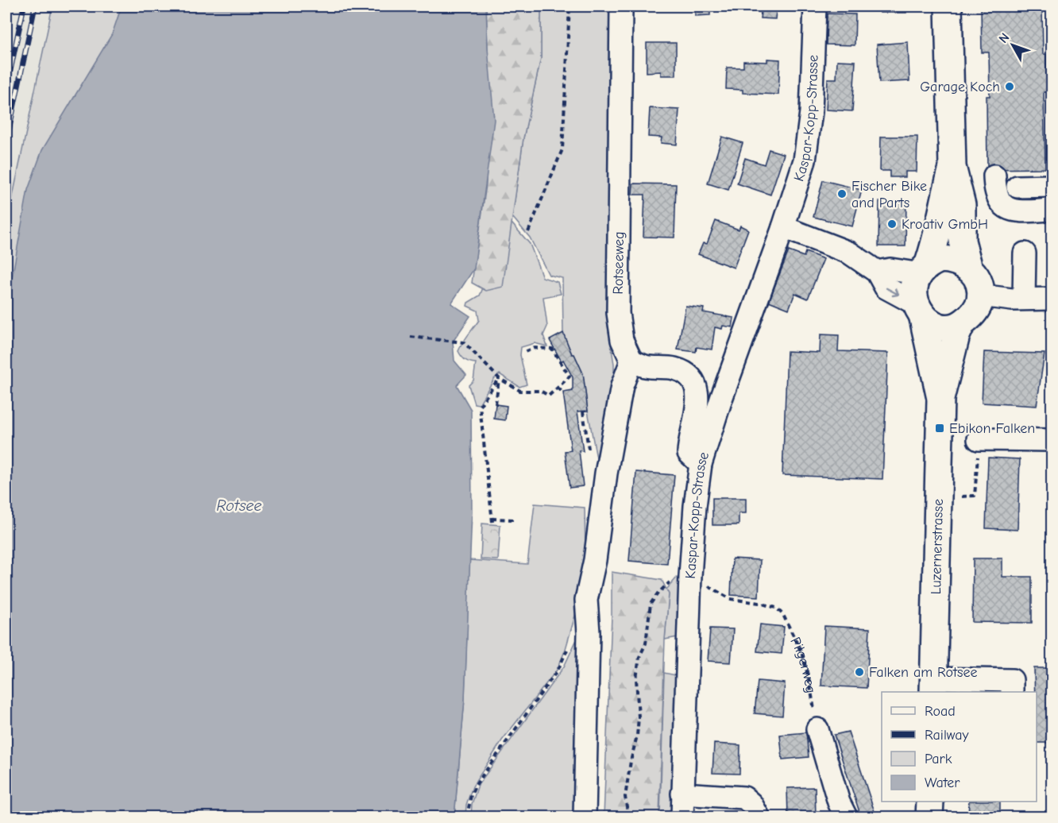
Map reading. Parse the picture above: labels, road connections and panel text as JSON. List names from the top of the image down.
{
  "streets": {
    "main road": ["Luzernerstrasse"],
    "street": ["Kaspar-Kopp-Strasse", "Rotseeweg"],
    "path": ["Pilgerweg"]
  },
  "crossings": [
    ["Kaspar-Kopp-Strasse", "Pilgerweg"]
  ],
  "water": ["Rotsee"],
  "places": {
    "other": [
      "Garage Koch",
      "Fischer Bike and Parts",
      "Kroativ GmbH",
      "Falken am Rotsee"
    ],
    "transit": ["Ebikon Falken"]
  },
  "legend": [
    "Road",
    "Railway",
    "Park",
    "Water"
  ],
  "north": "top left"
}
